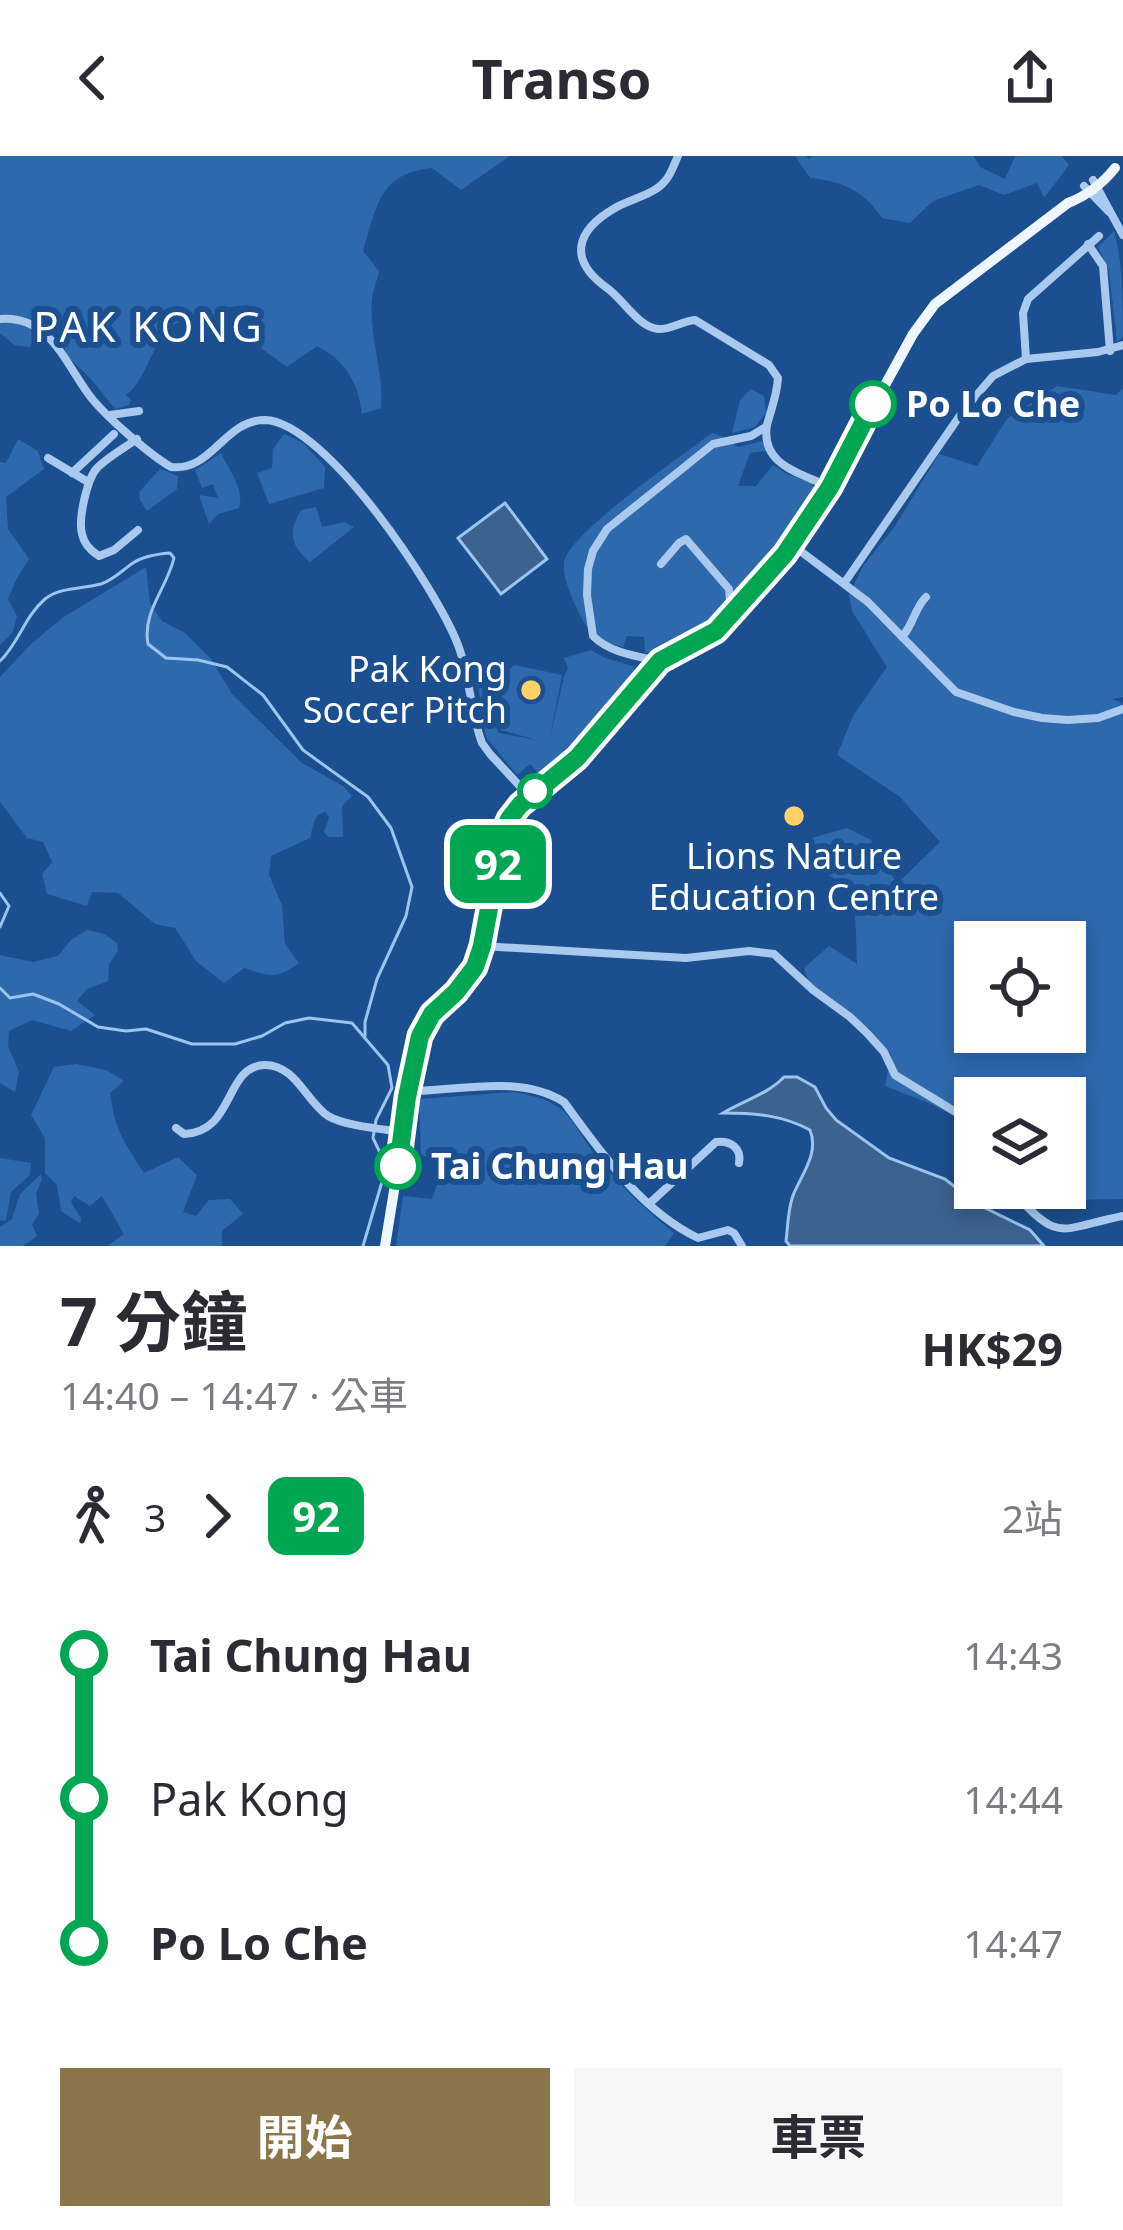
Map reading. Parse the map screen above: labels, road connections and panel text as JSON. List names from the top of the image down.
{
  "districts": ["PAK KONG"],
  "places": [
    "Po Lo Che",
    "Pak Kong Soccer Pitch",
    "Lions Nature Education Centre",
    "Tai Chung Hau"
  ],
  "lines": ["bus line 92"],
  "page": {
    "header": "Transo",
    "on_map": "92",
    "heading": ["7 分鐘", "14:40 – 14:47 · 公車", "HK$29"],
    "legs": ["3", "92", "2站"],
    "list": [
      {
        "name": "Tai Chung Hau",
        "value": "14:43"
      },
      {
        "name": "Pak Kong",
        "value": "14:44"
      },
      {
        "name": "Po Lo Che",
        "value": "14:47"
      }
    ],
    "buttons": ["開始", "車票"]
  }
}
